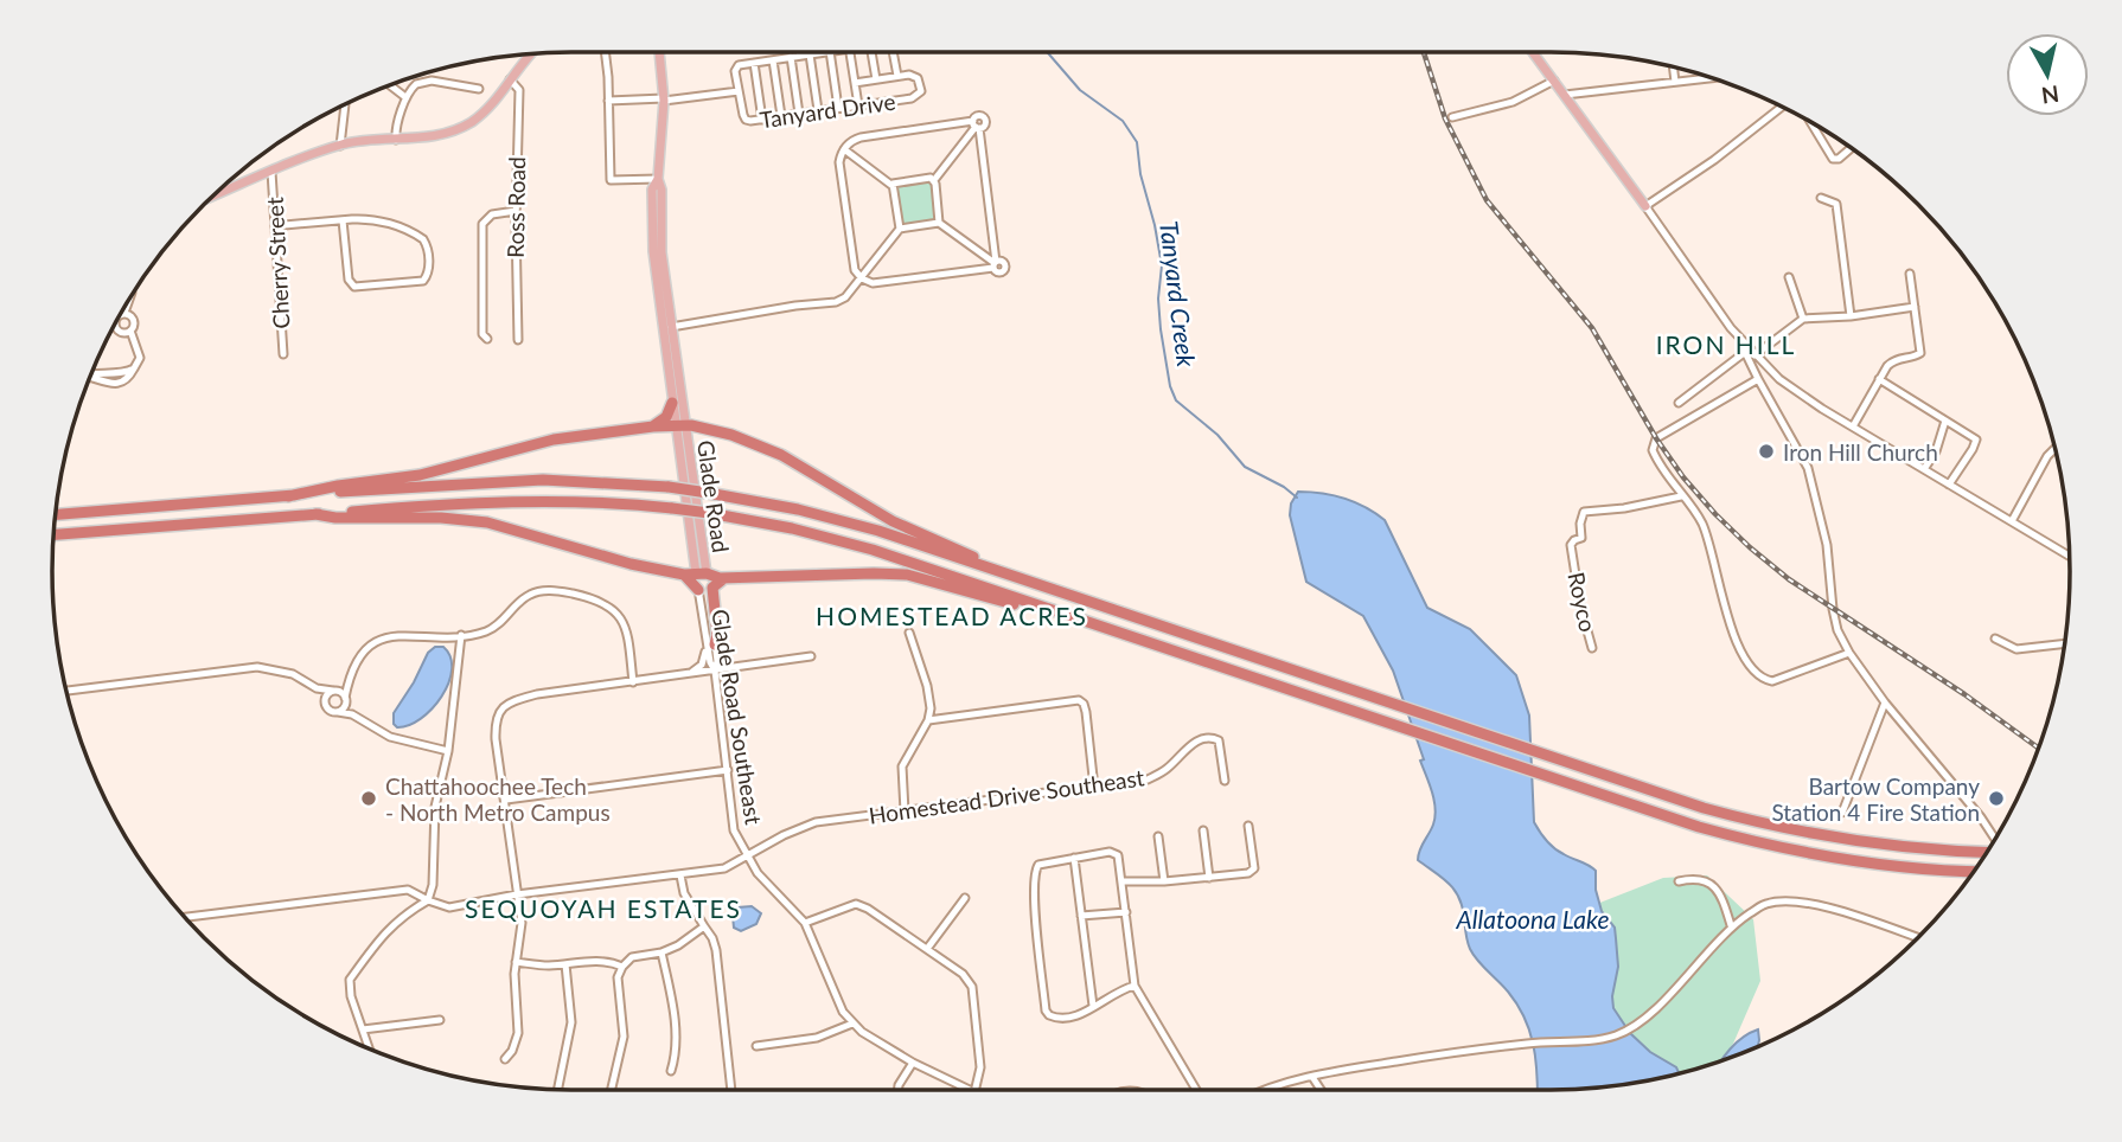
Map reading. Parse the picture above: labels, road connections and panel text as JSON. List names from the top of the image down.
{
  "streets": {
    "main road": ["Glade Road"],
    "street": [
      "Tanyard Drive",
      "Ross Road",
      "Cherry Street",
      "Royco",
      "Glade Road Southeast",
      "Homestead Drive Southeast"
    ]
  },
  "crossings": [
    ["Glade Road Southeast", "Homestead Drive Southeast"]
  ],
  "districts": ["IRON HILL", "HOMESTEAD ACRES", "SEQUOYAH ESTATES"],
  "water": ["Tanyard Creek", "Allatoona Lake"],
  "places": ["Iron Hill Church", "Chattahoochee Tech - North Metro Campus", "Bartow Company Station 4 Fire Station"],
  "north": "bottom"
}
